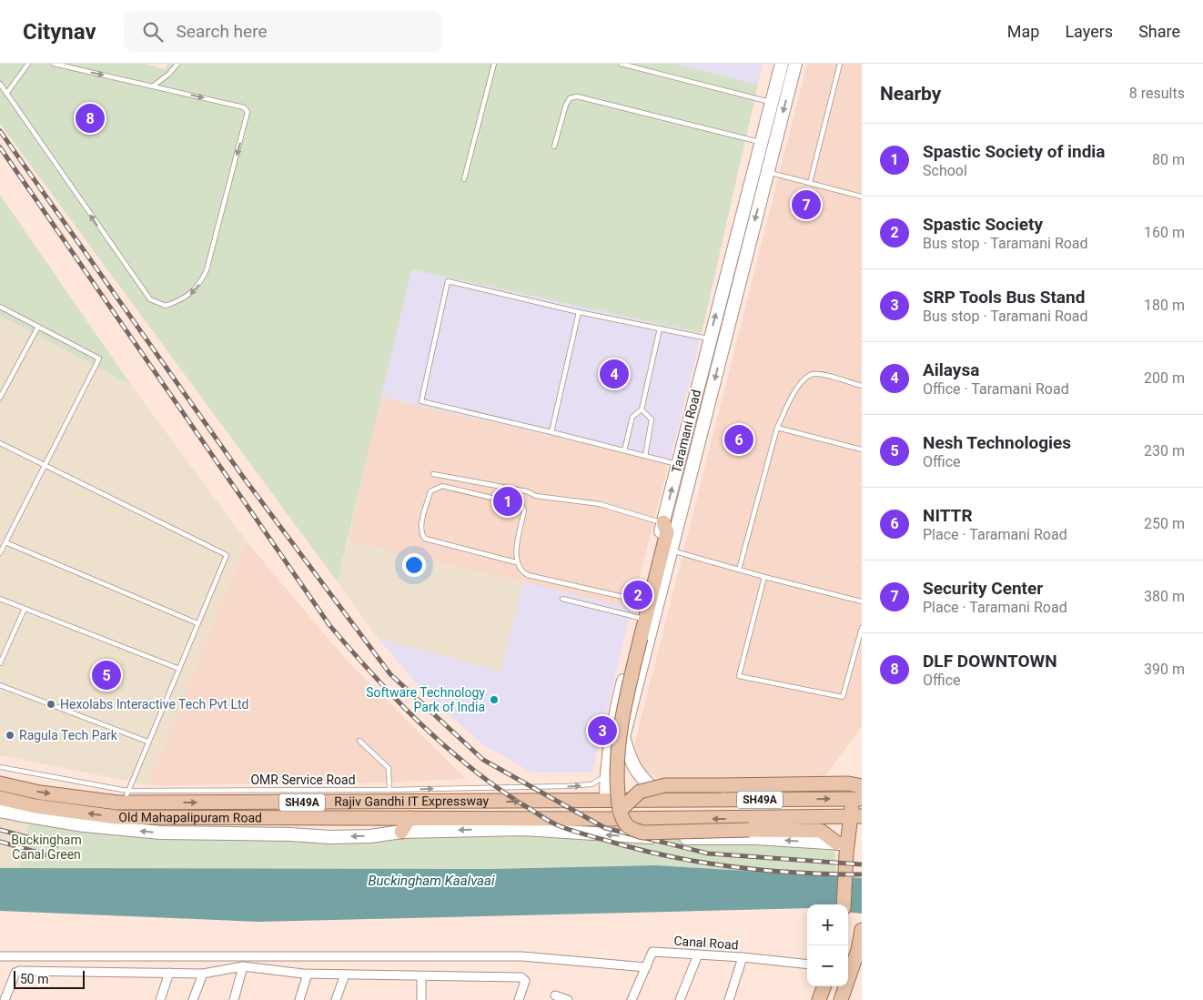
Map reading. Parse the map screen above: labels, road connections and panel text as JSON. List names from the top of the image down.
{
  "streets": {
    "main road": ["SH49A", "Rajiv Gandhi IT Expressway", "Old Mahapalipuram Road"],
    "street": ["Taramani Road", "Canal Road"],
    "lane": ["OMR Service Road"]
  },
  "crossings": [
    ["Taramani Road", "OMR Service Road"],
    ["Taramani Road", "Rajiv Gandhi IT Expressway"],
    ["OMR Service Road", "Rajiv Gandhi IT Expressway"],
    ["SH49A", "Rajiv Gandhi IT Expressway"],
    ["SH49A", "Old Mahapalipuram Road"]
  ],
  "one_way": ["OMR Service Road", "Rajiv Gandhi IT Expressway"],
  "water": ["Buckingham Kaalvaai"],
  "parks": ["Buckingham Canal Green"],
  "places": ["Software Technology Park of India", "Hexolabs Interactive Tech Pvt Ltd", "Ragula Tech Park"],
  "scale_bar": "50 m",
  "page": {
    "header": "Citynav",
    "search": "Search here",
    "nav": ["Map", "Layers", "Share"],
    "heading": ["Nearby", "8 results"],
    "pins": [
      "8",
      "7",
      "4",
      "6",
      "1",
      "2",
      "5",
      "3"
    ],
    "list": [
      {
        "mark": "1",
        "name": "Spastic Society of india",
        "note": "School",
        "value": "80 m"
      },
      {
        "mark": "2",
        "name": "Spastic Society",
        "note": "Bus stop · Taramani Road",
        "value": "160 m"
      },
      {
        "mark": "3",
        "name": "SRP Tools Bus Stand",
        "note": "Bus stop · Taramani Road",
        "value": "180 m"
      },
      {
        "mark": "4",
        "name": "Ailaysa",
        "note": "Office · Taramani Road",
        "value": "200 m"
      },
      {
        "mark": "5",
        "name": "Nesh Technologies",
        "note": "Office",
        "value": "230 m"
      },
      {
        "mark": "6",
        "name": "NITTR",
        "note": "Place · Taramani Road",
        "value": "250 m"
      },
      {
        "mark": "7",
        "name": "Security Center",
        "note": "Place · Taramani Road",
        "value": "380 m"
      },
      {
        "mark": "8",
        "name": "DLF DOWNTOWN",
        "note": "Office",
        "value": "390 m"
      }
    ],
    "map_buttons": ["+", "−"],
    "scale": "50 m"
  }
}
